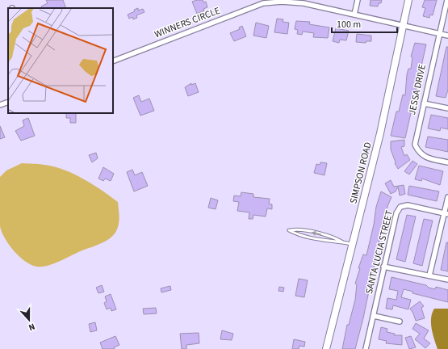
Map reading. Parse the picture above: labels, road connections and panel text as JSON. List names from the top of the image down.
{
  "streets": {
    "main road": ["SIMPSON ROAD"],
    "street": ["WINNERS CIRCLE", "JESSA DRIVE", "SANTA LUCIA STREET"]
  },
  "crossings": [
    ["WINNERS CIRCLE", "JESSA DRIVE"],
    ["WINNERS CIRCLE", "SIMPSON ROAD"]
  ],
  "scale_bar": "100 m",
  "north": "bottom"
}
